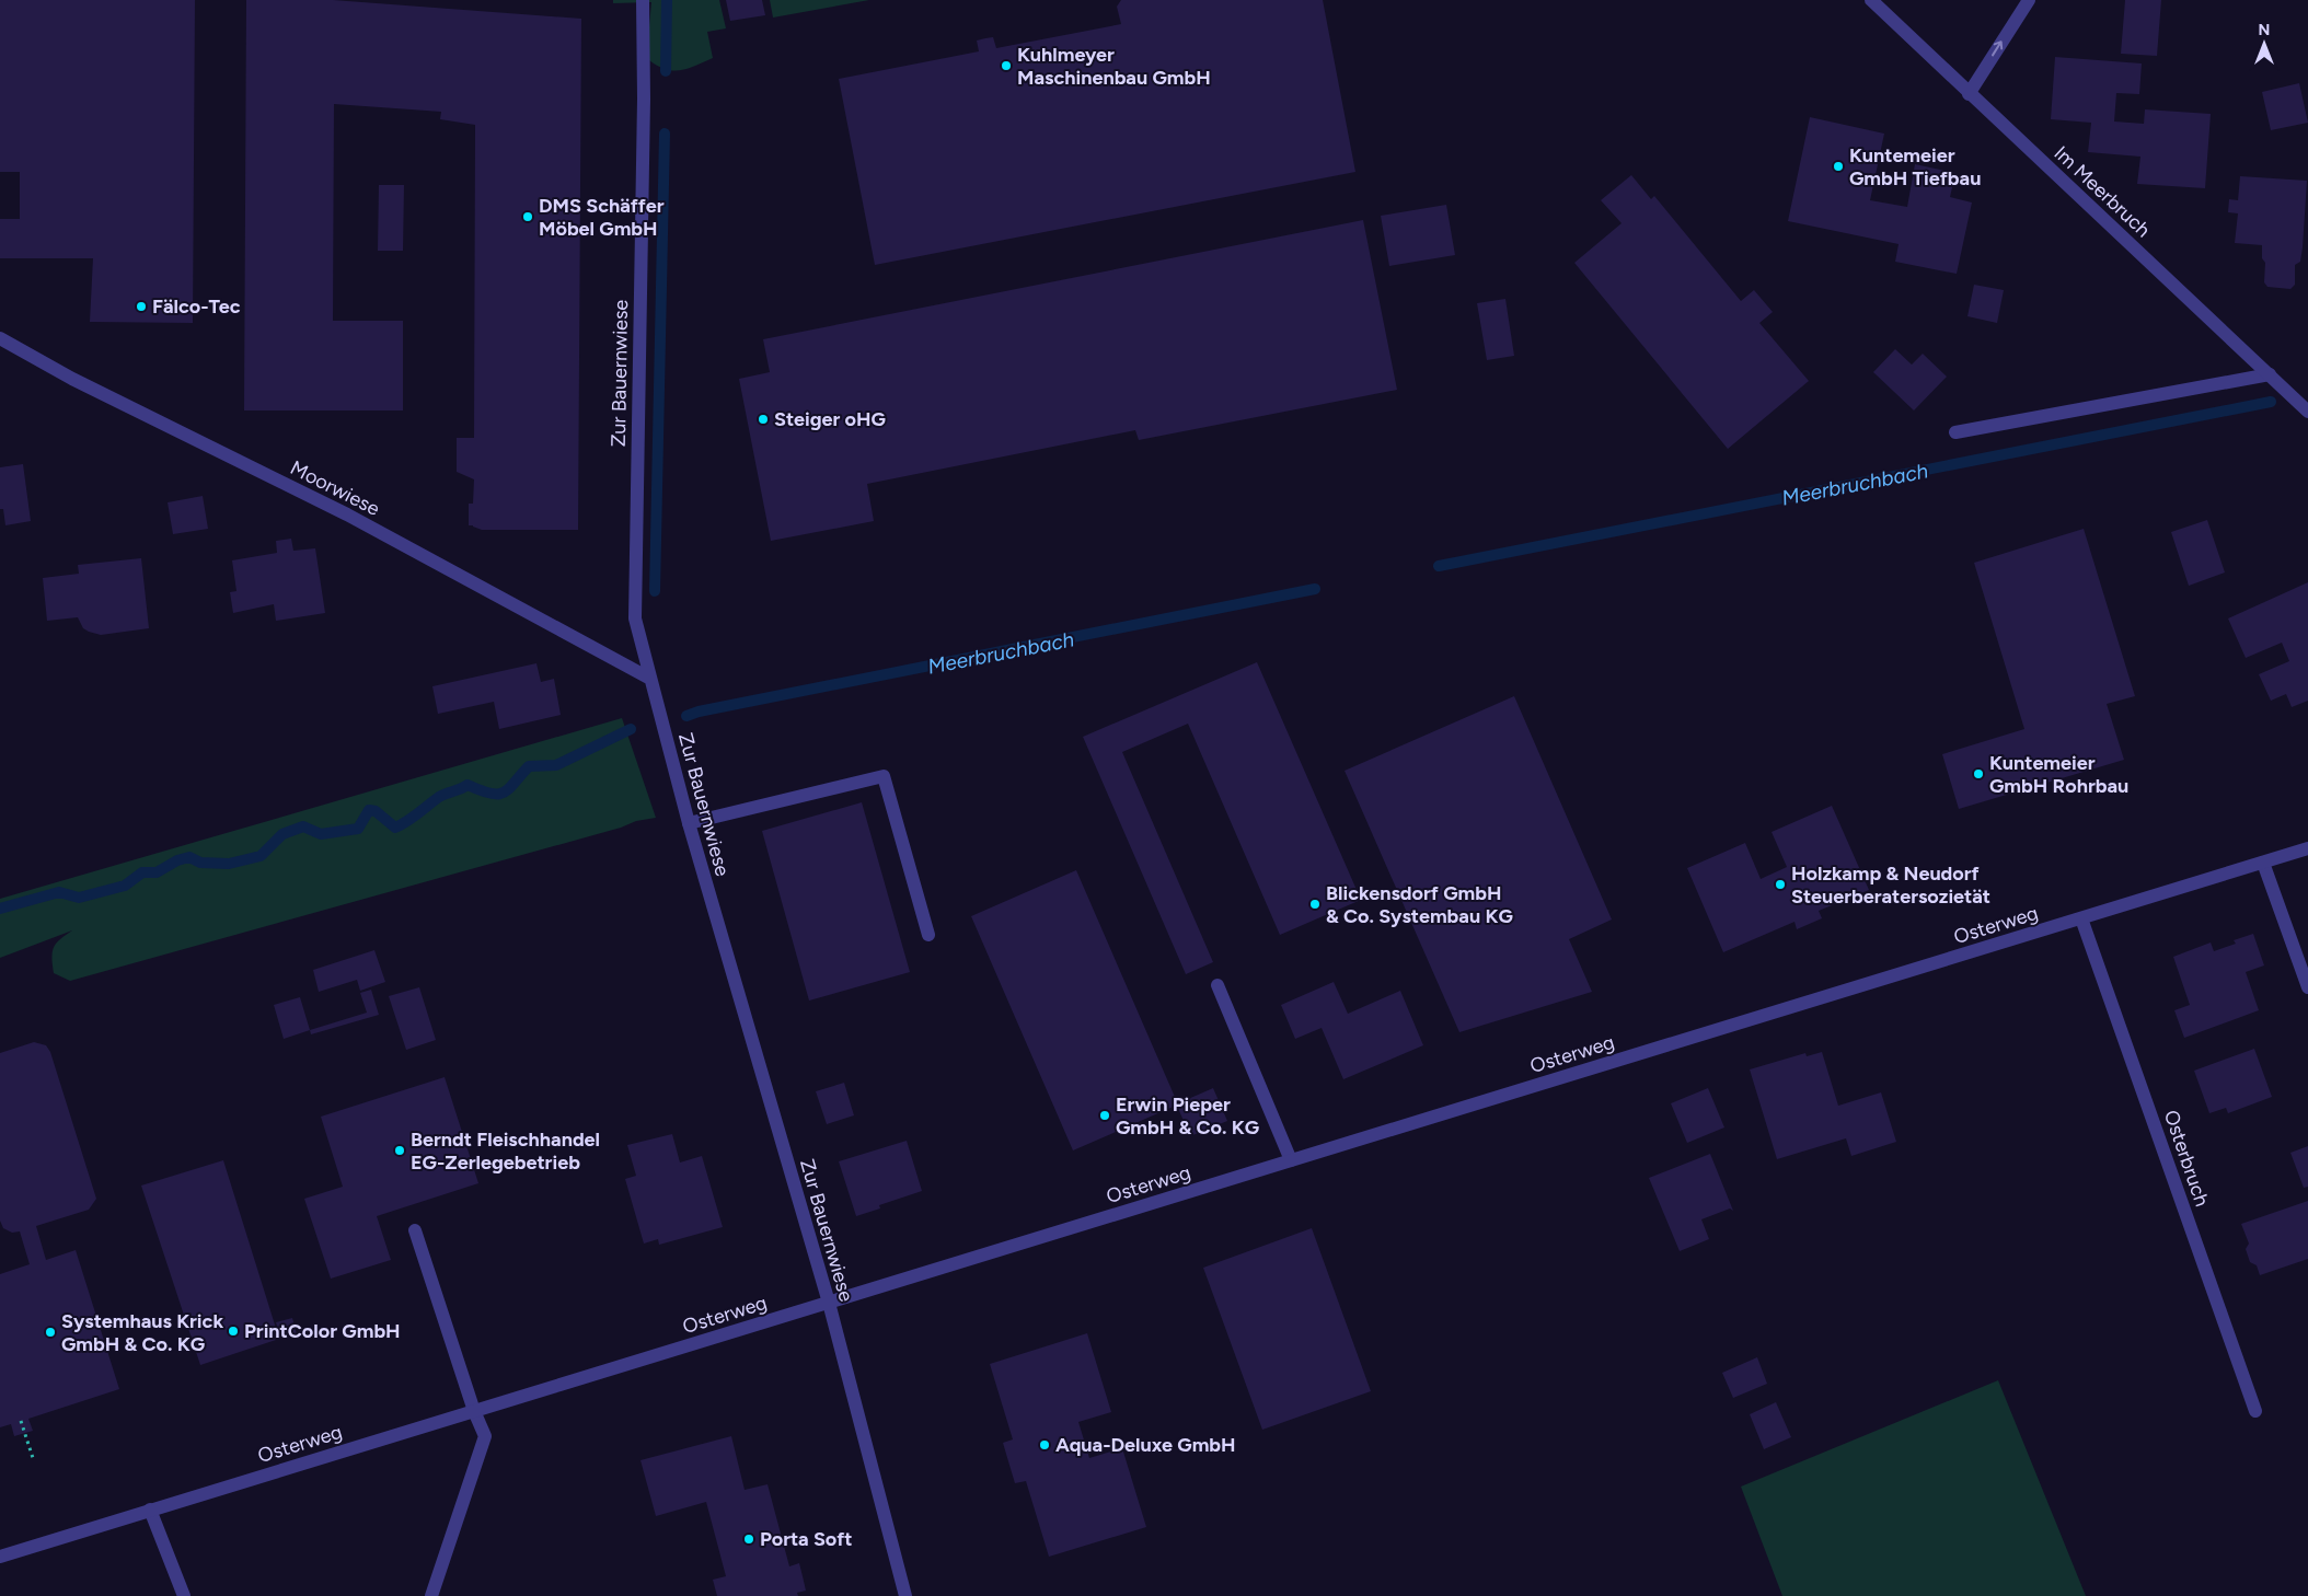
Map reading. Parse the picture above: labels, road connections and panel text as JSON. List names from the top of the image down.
{
  "streets": {
    "street": [
      "Im Meerbruch",
      "Zur Bauernwiese",
      "Moorwiese",
      "Osterweg",
      "Osterbruch"
    ]
  },
  "crossings": [
    ["Zur Bauernwiese", "Moorwiese"],
    ["Zur Bauernwiese", "Osterweg"],
    ["Osterweg", "Osterbruch"]
  ],
  "water": ["Meerbruchbach"],
  "places": [
    "Kuhlmeyer Maschinenbau GmbH",
    "Kuntemeier GmbH Tiefbau",
    "DMS Schäffer Möbel GmbH",
    "Fälco-Tec",
    "Steiger oHG",
    "Kuntemeier GmbH Rohrbau",
    "Holzkamp & Neudorf Steuerberatersozietät",
    "Blickensdorf GmbH & Co. Systembau KG",
    "Erwin Pieper GmbH & Co. KG",
    "Berndt Fleischhandel EG-Zerlegebetrieb",
    "PrintColor GmbH",
    "Systemhaus Krick GmbH & Co. KG",
    "Aqua-Deluxe GmbH",
    "Porta Soft"
  ],
  "north": "top"
}
